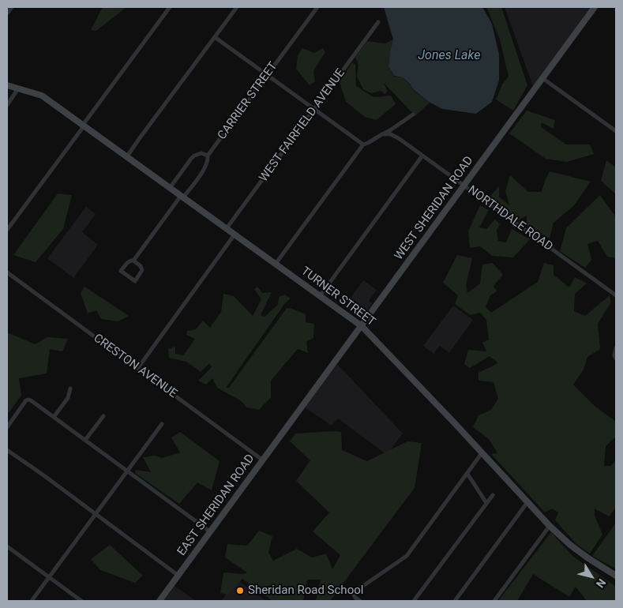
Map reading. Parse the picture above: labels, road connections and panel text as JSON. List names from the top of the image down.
{
  "streets": {
    "street": [
      "CARRIER STREET",
      "WEST FAIRFIELD AVENUE",
      "WEST SHERIDAN ROAD",
      "NORTHDALE ROAD",
      "TURNER STREET",
      "CRESTON AVENUE",
      "EAST SHERIDAN ROAD"
    ]
  },
  "crossings": [
    ["CARRIER STREET", "TURNER STREET"],
    ["WEST FAIRFIELD AVENUE", "TURNER STREET"],
    ["WEST SHERIDAN ROAD", "NORTHDALE ROAD"],
    ["WEST SHERIDAN ROAD", "TURNER STREET"],
    ["WEST SHERIDAN ROAD", "EAST SHERIDAN ROAD"],
    ["CRESTON AVENUE", "EAST SHERIDAN ROAD"]
  ],
  "water": ["Jones Lake"],
  "places": ["Sheridan Road School"],
  "north": "bottom right"
}
